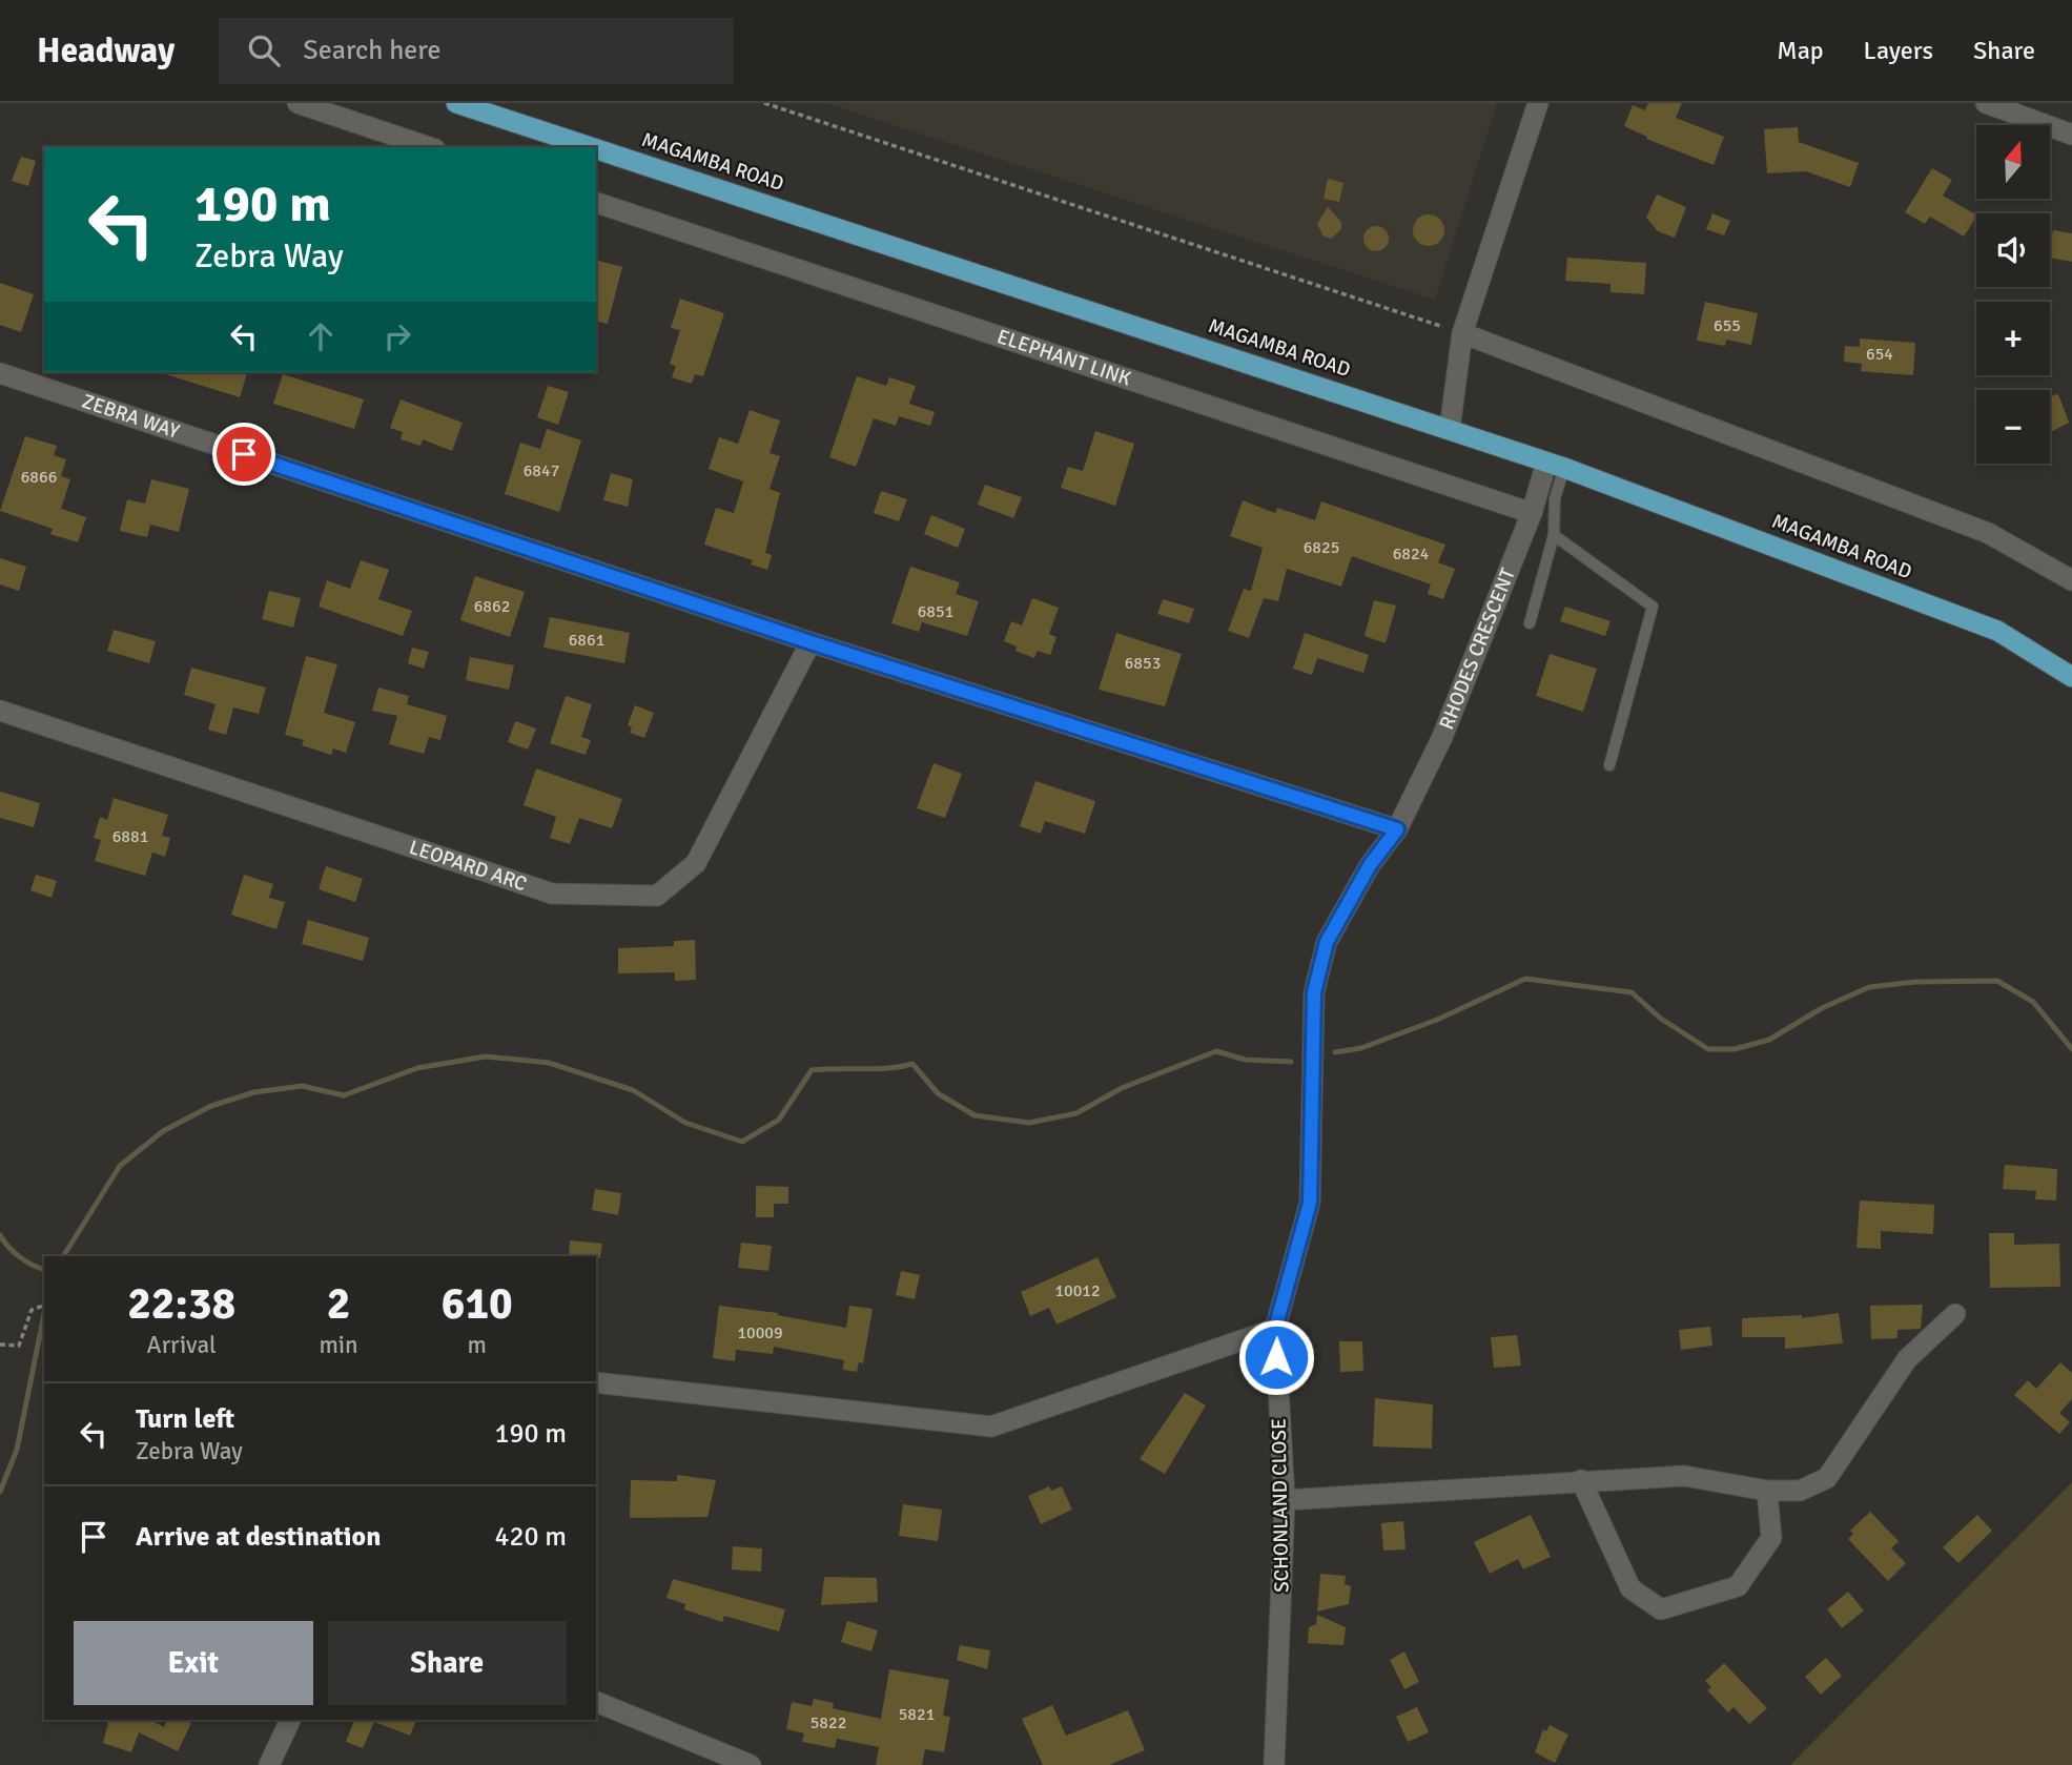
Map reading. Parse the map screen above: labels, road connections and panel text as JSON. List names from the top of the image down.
{
  "streets": {
    "highway": ["MAGAMBA ROAD"],
    "street": [
      "ELEPHANT LINK",
      "ZEBRA WAY",
      "RHODES CRESCENT",
      "LEOPARD ARC",
      "SCHONLAND CLOSE"
    ]
  },
  "crossings": [
    ["MAGAMBA ROAD", "RHODES CRESCENT"],
    ["ELEPHANT LINK", "RHODES CRESCENT"],
    ["ZEBRA WAY", "RHODES CRESCENT"],
    ["ZEBRA WAY", "LEOPARD ARC"],
    ["ZEBRA WAY", "SCHONLAND CLOSE"],
    ["RHODES CRESCENT", "SCHONLAND CLOSE"]
  ],
  "house_numbers": [
    "655",
    "654",
    "6847",
    "6866",
    "6825",
    "6824",
    "6862",
    "6851",
    "6861",
    "6853",
    "6881",
    "10012",
    "10009",
    "5821",
    "5822"
  ],
  "north": "top",
  "page": {
    "header": "Headway",
    "search": "Search here",
    "nav": ["Map", "Layers", "Share"],
    "map_buttons": ["+", "−"],
    "turn": ["190 m", "Zebra Way"],
    "eta": [
      "22:38",
      "Arrival",
      "2",
      "min",
      "610",
      "m"
    ],
    "list": [
      {
        "name": "Turn left",
        "note": "Zebra Way",
        "value": "190 m"
      },
      {
        "name": "Arrive at destination",
        "value": "420 m"
      }
    ],
    "buttons": ["Exit", "Share"]
  }
}
